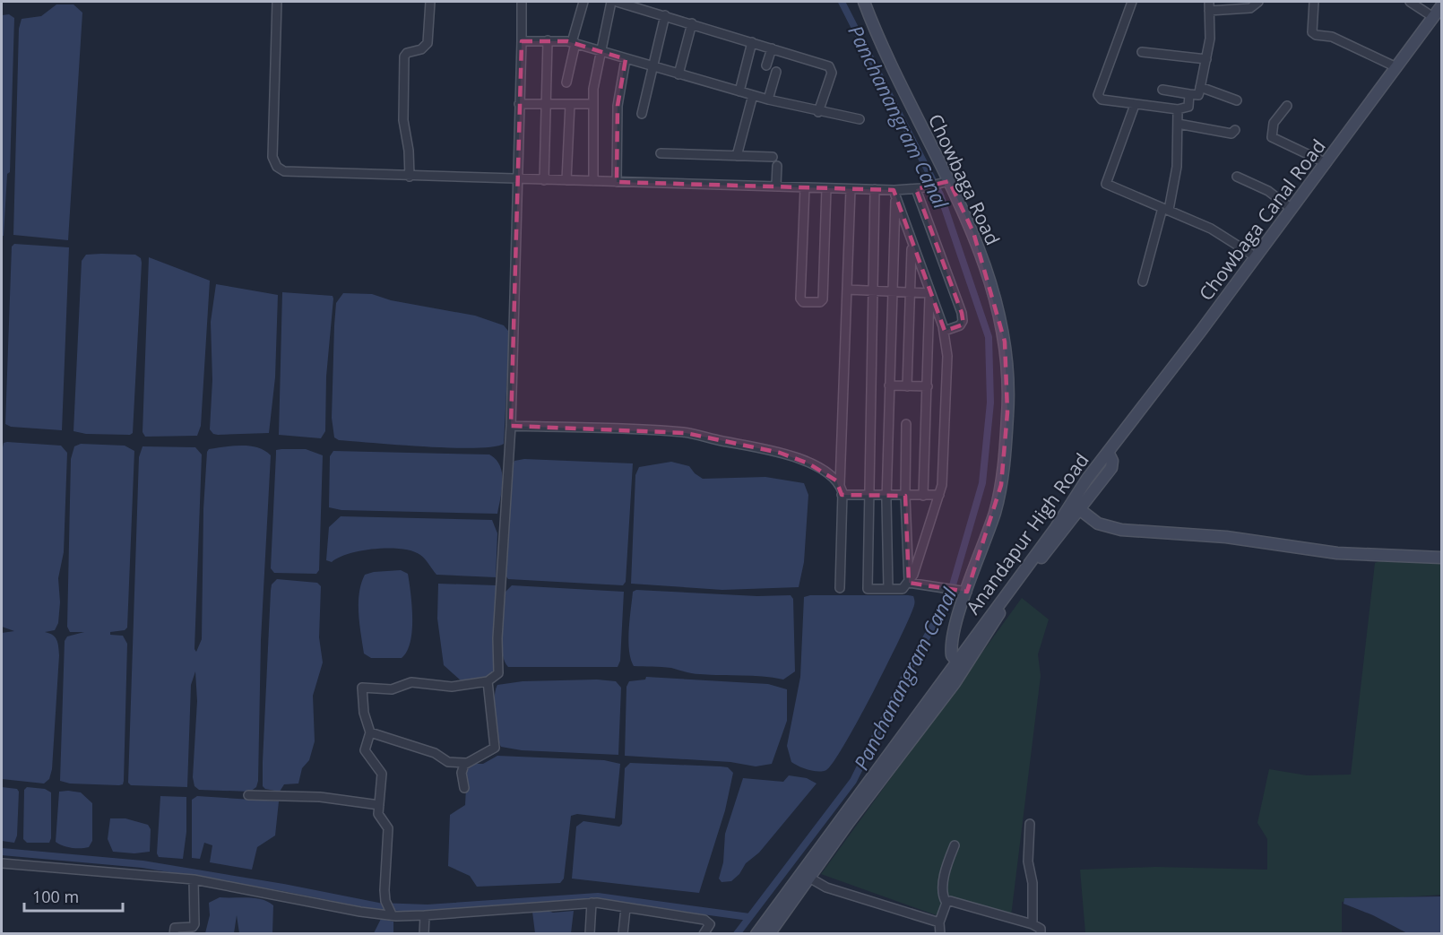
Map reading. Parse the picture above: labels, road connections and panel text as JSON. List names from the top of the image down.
{
  "streets": {
    "main road": ["Chowbaga Road", "Chowbaga Canal Road", "Anandapur High Road"]
  },
  "crossings": [
    ["Chowbaga Road", "Anandapur High Road"],
    ["Chowbaga Canal Road", "Anandapur High Road"]
  ],
  "water": ["Panchanangram Canal"],
  "scale_bar": "100 m"
}
